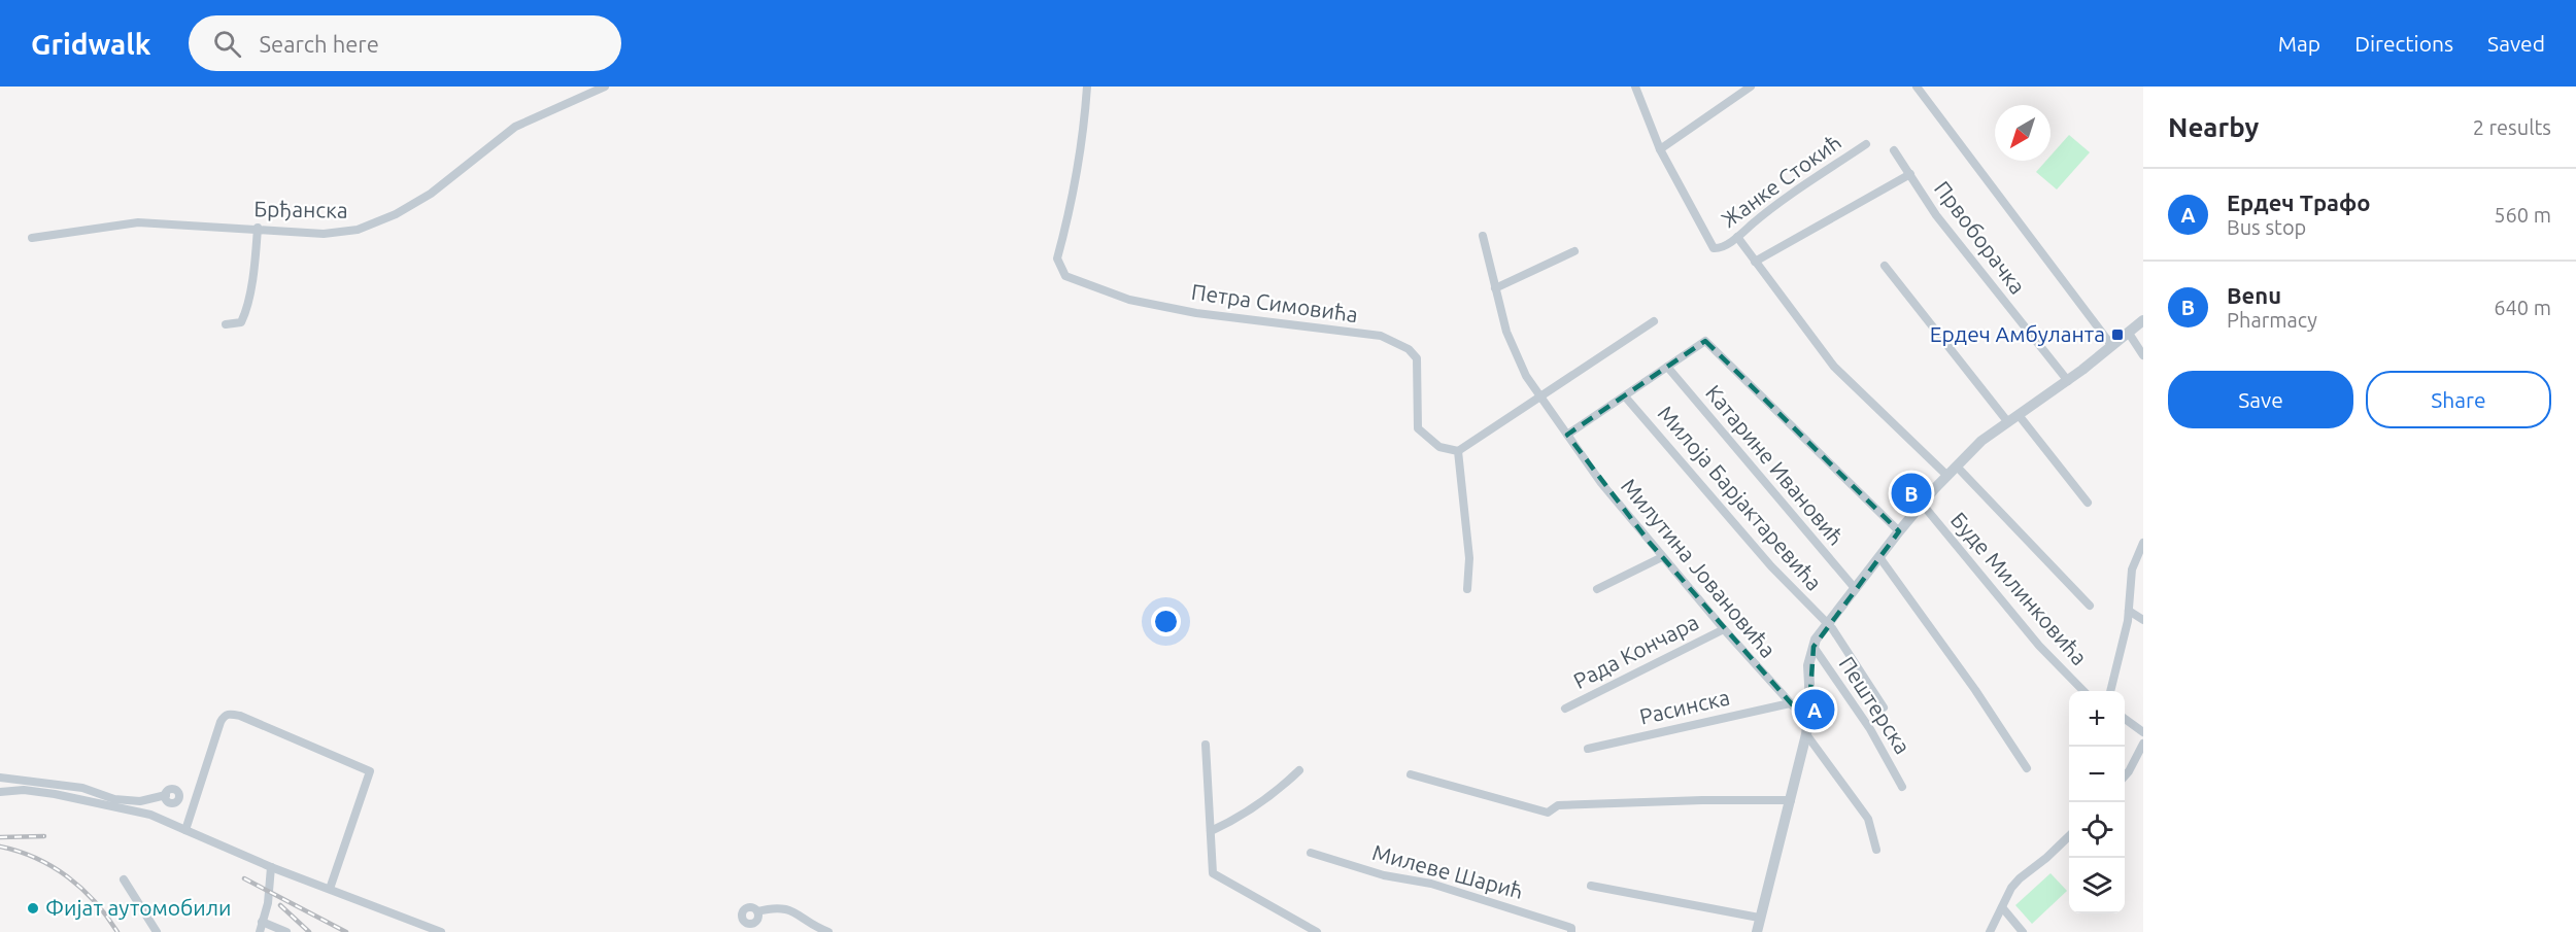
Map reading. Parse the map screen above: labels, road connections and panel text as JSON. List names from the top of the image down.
{
  "streets": {
    "street": [
      "Жанке Стокић",
      "Брђанска",
      "Првоборачка",
      "Петра Симовића",
      "Катарине Ивановић",
      "Милоја Барјактаревића",
      "Милутина Јовановића",
      "Буде Милинковића",
      "Рада Кончара",
      "Пештерска",
      "Расинска",
      "Милеве Шарић"
    ]
  },
  "crossings": [
    ["Милутина Јовановића", "Рада Кончара"],
    ["Милутина Јовановића", "Расинска"]
  ],
  "places": {
    "transit": ["Ердеч Амбуланта"],
    "other": ["Фијат аутомобили"]
  },
  "north": "bottom left",
  "page": {
    "header": "Gridwalk",
    "search": "Search here",
    "nav": ["Map", "Directions", "Saved"],
    "heading": ["Nearby", "2 results"],
    "list": [
      {
        "mark": "A",
        "name": "Ердеч Трафо",
        "note": "Bus stop",
        "value": "560 m"
      },
      {
        "mark": "B",
        "name": "Benu",
        "note": "Pharmacy",
        "value": "640 m"
      }
    ],
    "buttons": ["Save", "Share"],
    "pins": ["B", "A"],
    "map_buttons": ["+", "−"]
  }
}
